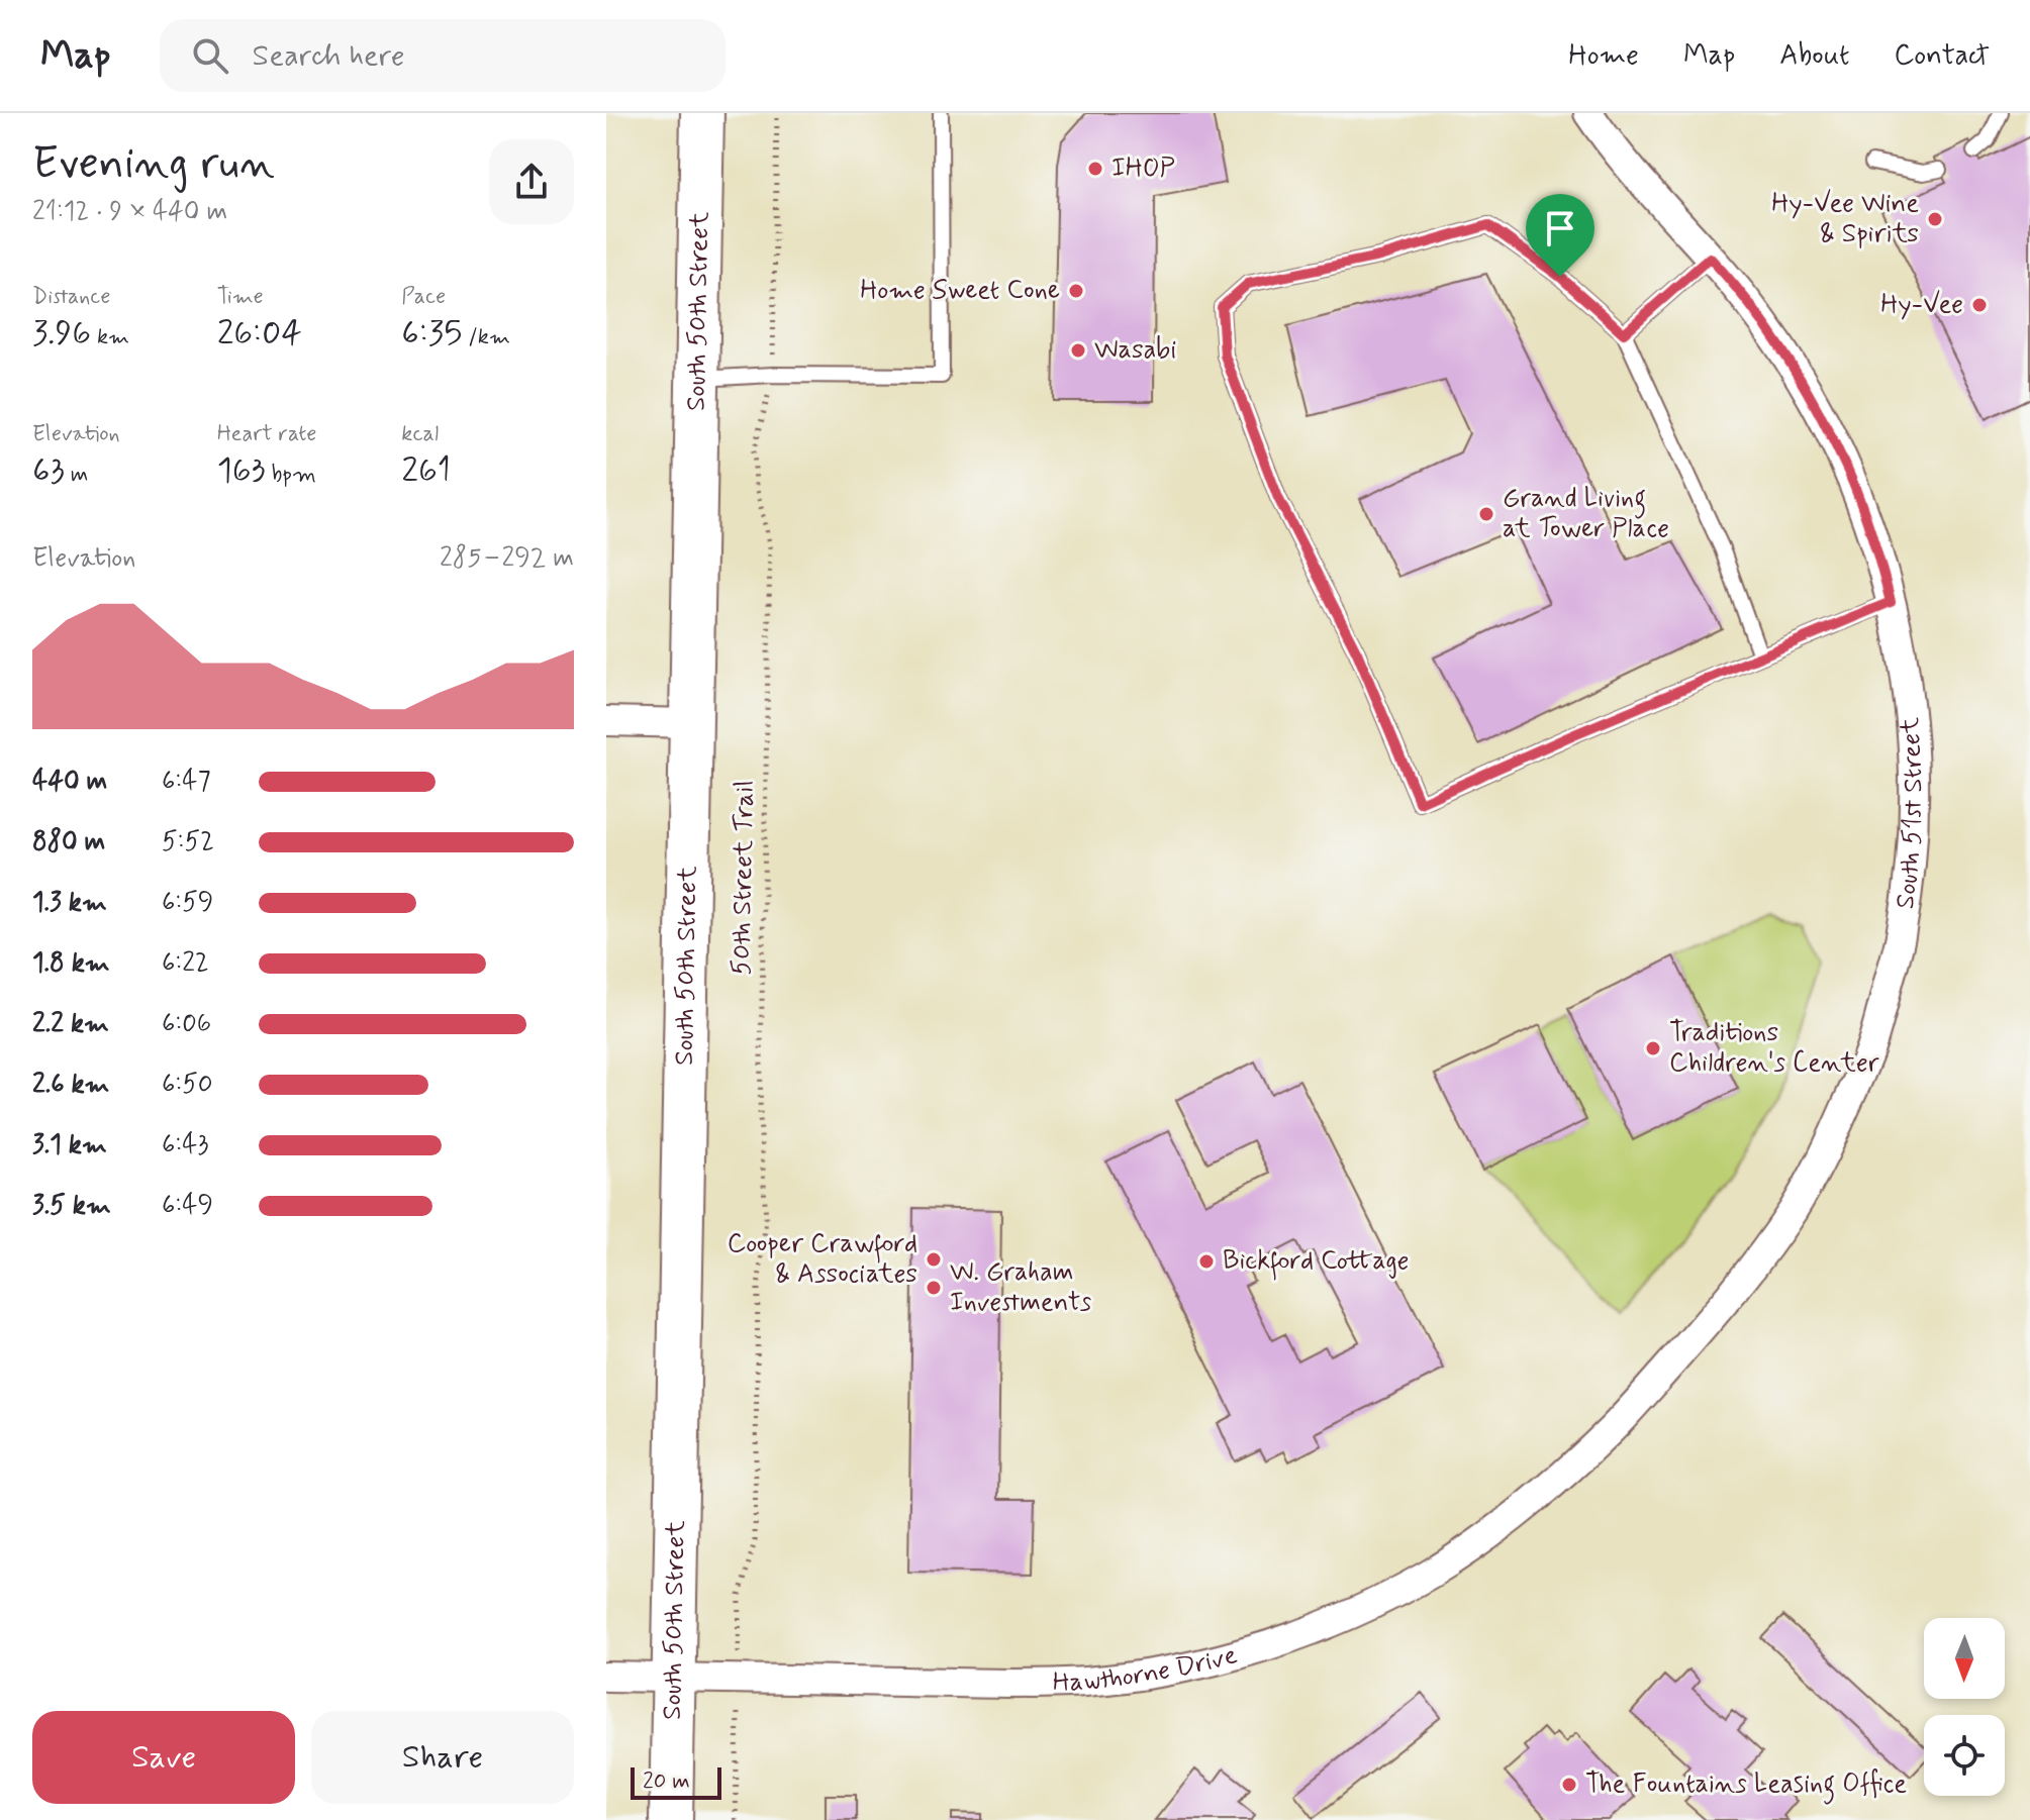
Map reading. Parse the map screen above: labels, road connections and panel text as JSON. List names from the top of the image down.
{
  "streets": {
    "main road": ["South 50th Street"],
    "street": ["South 51st Street", "Hawthorne Drive"],
    "path": ["50th Street Trail"]
  },
  "crossings": [
    ["South 50th Street", "Hawthorne Drive"],
    ["South 51st Street", "Hawthorne Drive"]
  ],
  "places": [
    "IHOP",
    "Hy-Vee Wine & Spirits",
    "Home Sweet Cone",
    "Hy-Vee",
    "Wasabi",
    "Grand Living at Tower Place",
    "Traditions Children's Center",
    "Cooper Crawford & Associates",
    "Bickford Cottage",
    "W. Graham Investments",
    "The Fountains Leasing Office"
  ],
  "scale_bar": "20 m",
  "north": "bottom",
  "page": {
    "header": "Map",
    "search": "Search here",
    "nav": [
      "Home",
      "Map",
      "About",
      "Contact"
    ],
    "heading": ["Evening run", "21:12 · 9 × 440 m"],
    "stats": [
      ["Distance", "3.96 km"],
      ["Time", "26:04"],
      ["Pace", "6:35 /km"],
      ["Elevation", "63 m"],
      ["Heart rate", "163 bpm"],
      ["kcal", "261"]
    ],
    "chart": ["Elevation", "285–292 m"],
    "list": [
      {
        "name": "440 m",
        "note": "6:47"
      },
      {
        "name": "880 m",
        "note": "5:52"
      },
      {
        "name": "1.3 km",
        "note": "6:59"
      },
      {
        "name": "1.8 km",
        "note": "6:22"
      },
      {
        "name": "2.2 km",
        "note": "6:06"
      },
      {
        "name": "2.6 km",
        "note": "6:50"
      },
      {
        "name": "3.1 km",
        "note": "6:43"
      },
      {
        "name": "3.5 km",
        "note": "6:49"
      }
    ],
    "buttons": ["Save", "Share"],
    "scale": "20 m"
  }
}
